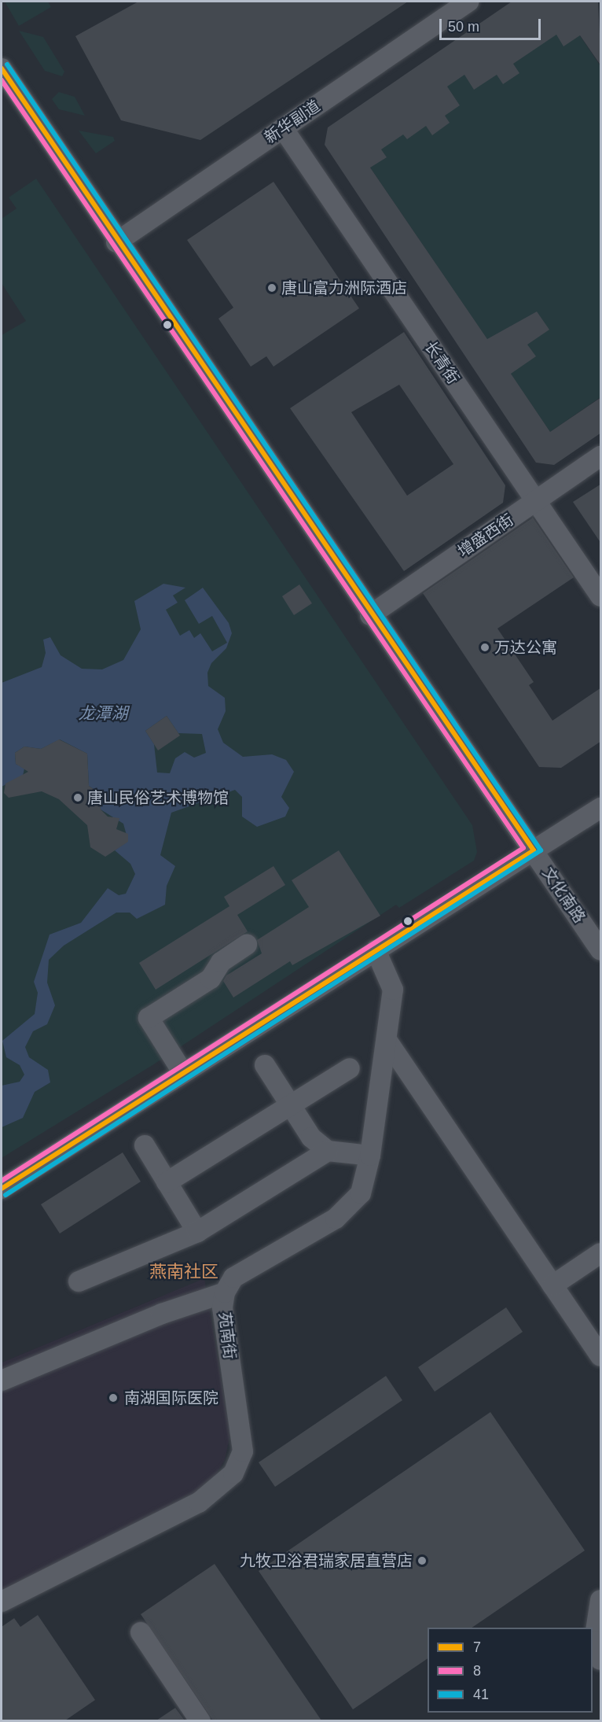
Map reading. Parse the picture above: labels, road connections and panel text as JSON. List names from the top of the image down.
{
  "streets": {
    "street": [
      "新华副道",
      "长青街",
      "增盛西街",
      "文化南路",
      "苑南街"
    ]
  },
  "crossings": [
    ["新华副道", "长青街"],
    ["新华副道", "文化南路"],
    ["长青街", "增盛西街"],
    ["增盛西街", "文化南路"]
  ],
  "districts": ["燕南社区"],
  "water": ["龙潭湖"],
  "places": [
    "唐山富力洲际酒店",
    "万达公寓",
    "唐山民俗艺术博物馆",
    "南湖国际医院",
    "九牧卫浴君瑞家居直营店"
  ],
  "lines": ["transit line 41", "transit line 7", "transit line 8"],
  "legend": ["7", "8", "41"],
  "scale_bar": "50 m"
}
